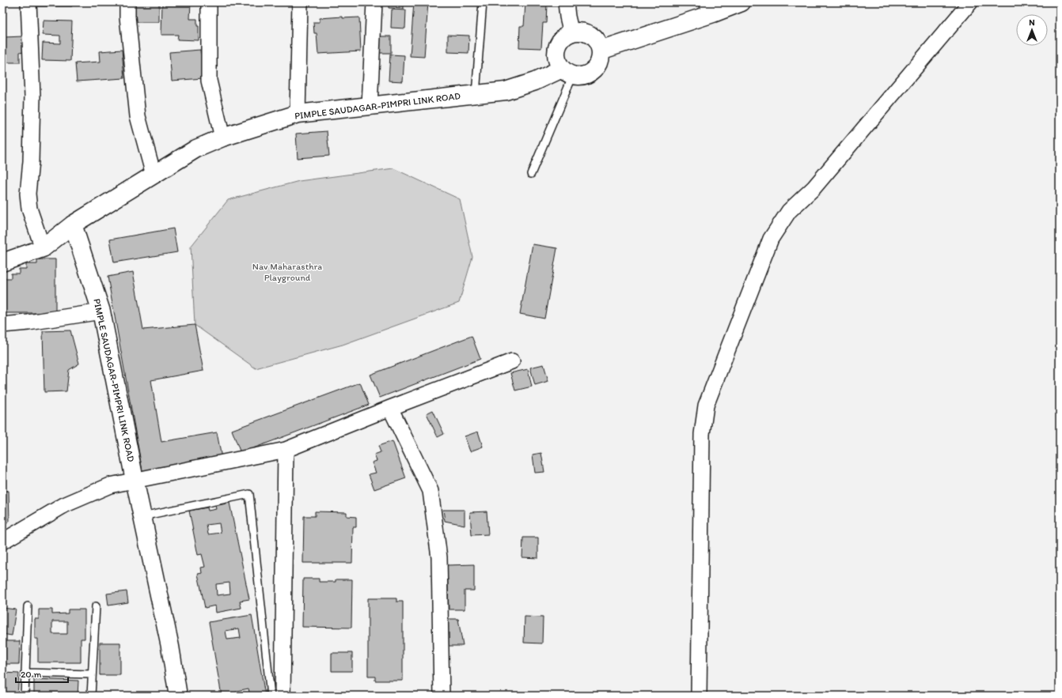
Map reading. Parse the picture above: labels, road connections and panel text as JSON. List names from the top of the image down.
{
  "streets": {
    "street": ["PIMPLE SAUDAGAR-PIMPRI LINK ROAD"]
  },
  "parks": ["Nav Maharasthra Playground"],
  "scale_bar": "20 m",
  "north": "top"
}
